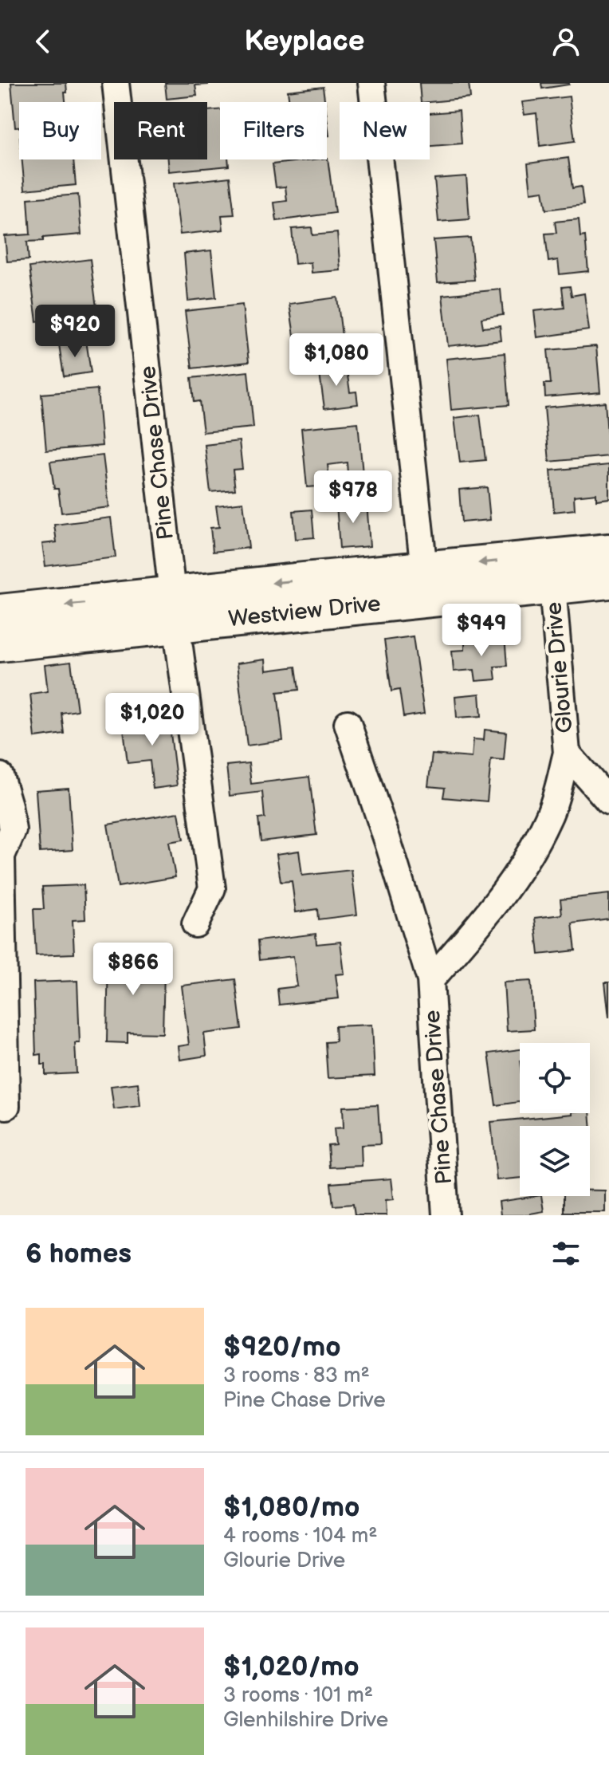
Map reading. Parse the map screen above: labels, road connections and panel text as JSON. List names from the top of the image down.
{
  "streets": {
    "main road": ["Westview Drive"],
    "street": ["Pine Chase Drive", "Glourie Drive"]
  },
  "crossings": [
    ["Pine Chase Drive", "Westview Drive"],
    ["Pine Chase Drive", "Glourie Drive"],
    ["Westview Drive", "Glourie Drive"]
  ],
  "page": {
    "header": "Keyplace",
    "chip": [
      "Buy",
      "Rent",
      "Filters",
      "New"
    ],
    "price": [
      "$920",
      "$1,080",
      "$978",
      "$949",
      "$1,020",
      "$866"
    ],
    "heading": "6 homes",
    "list": [
      {
        "name": "$920/mo",
        "note": "3 rooms · 83 m² · Pine Chase Drive"
      },
      {
        "name": "$1,080/mo",
        "note": "4 rooms · 104 m² · Glourie Drive"
      },
      {
        "name": "$1,020/mo",
        "note": "3 rooms · 101 m² · Glenhilshire Drive"
      }
    ]
  }
}
